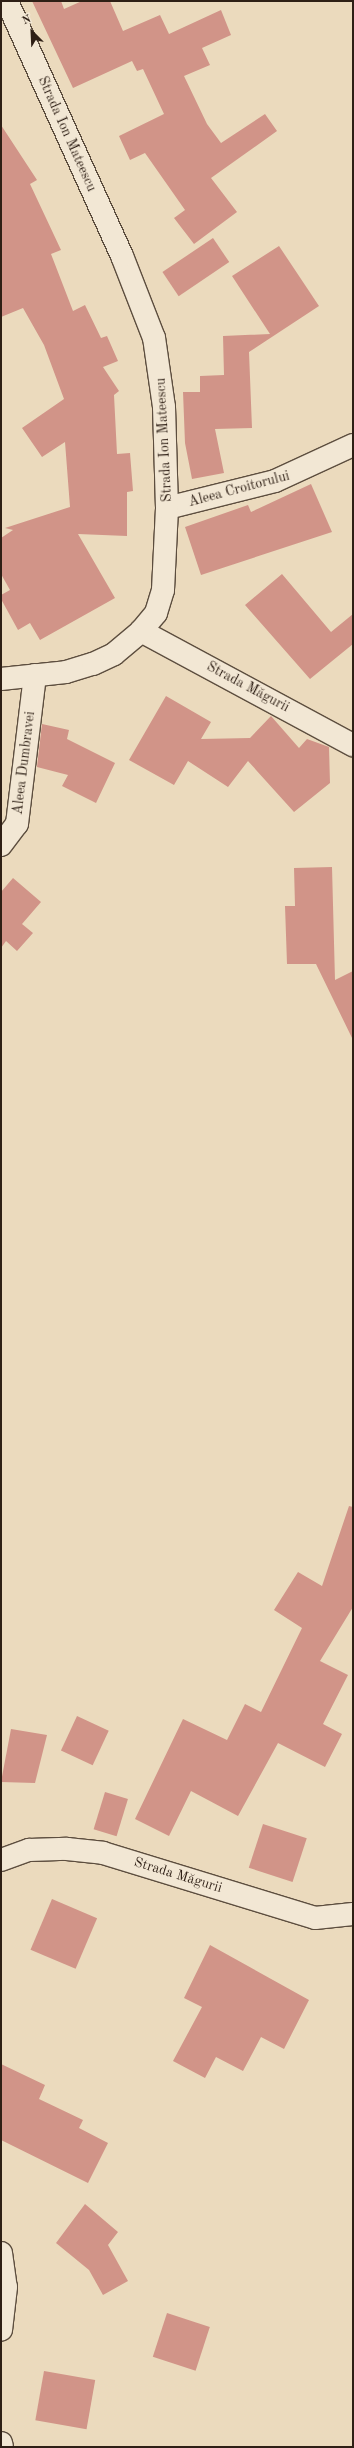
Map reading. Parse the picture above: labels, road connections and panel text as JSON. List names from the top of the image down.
{
  "streets": {
    "street": [
      "Strada Ion Mateescu",
      "Aleea Croitorului",
      "Strada Măgurii",
      "Aleea Dumbravei"
    ]
  },
  "crossings": [
    ["Strada Ion Mateescu", "Aleea Croitorului"],
    ["Strada Ion Mateescu", "Strada Măgurii"],
    ["Strada Ion Mateescu", "Aleea Dumbravei"]
  ],
  "north": "top left"
}
